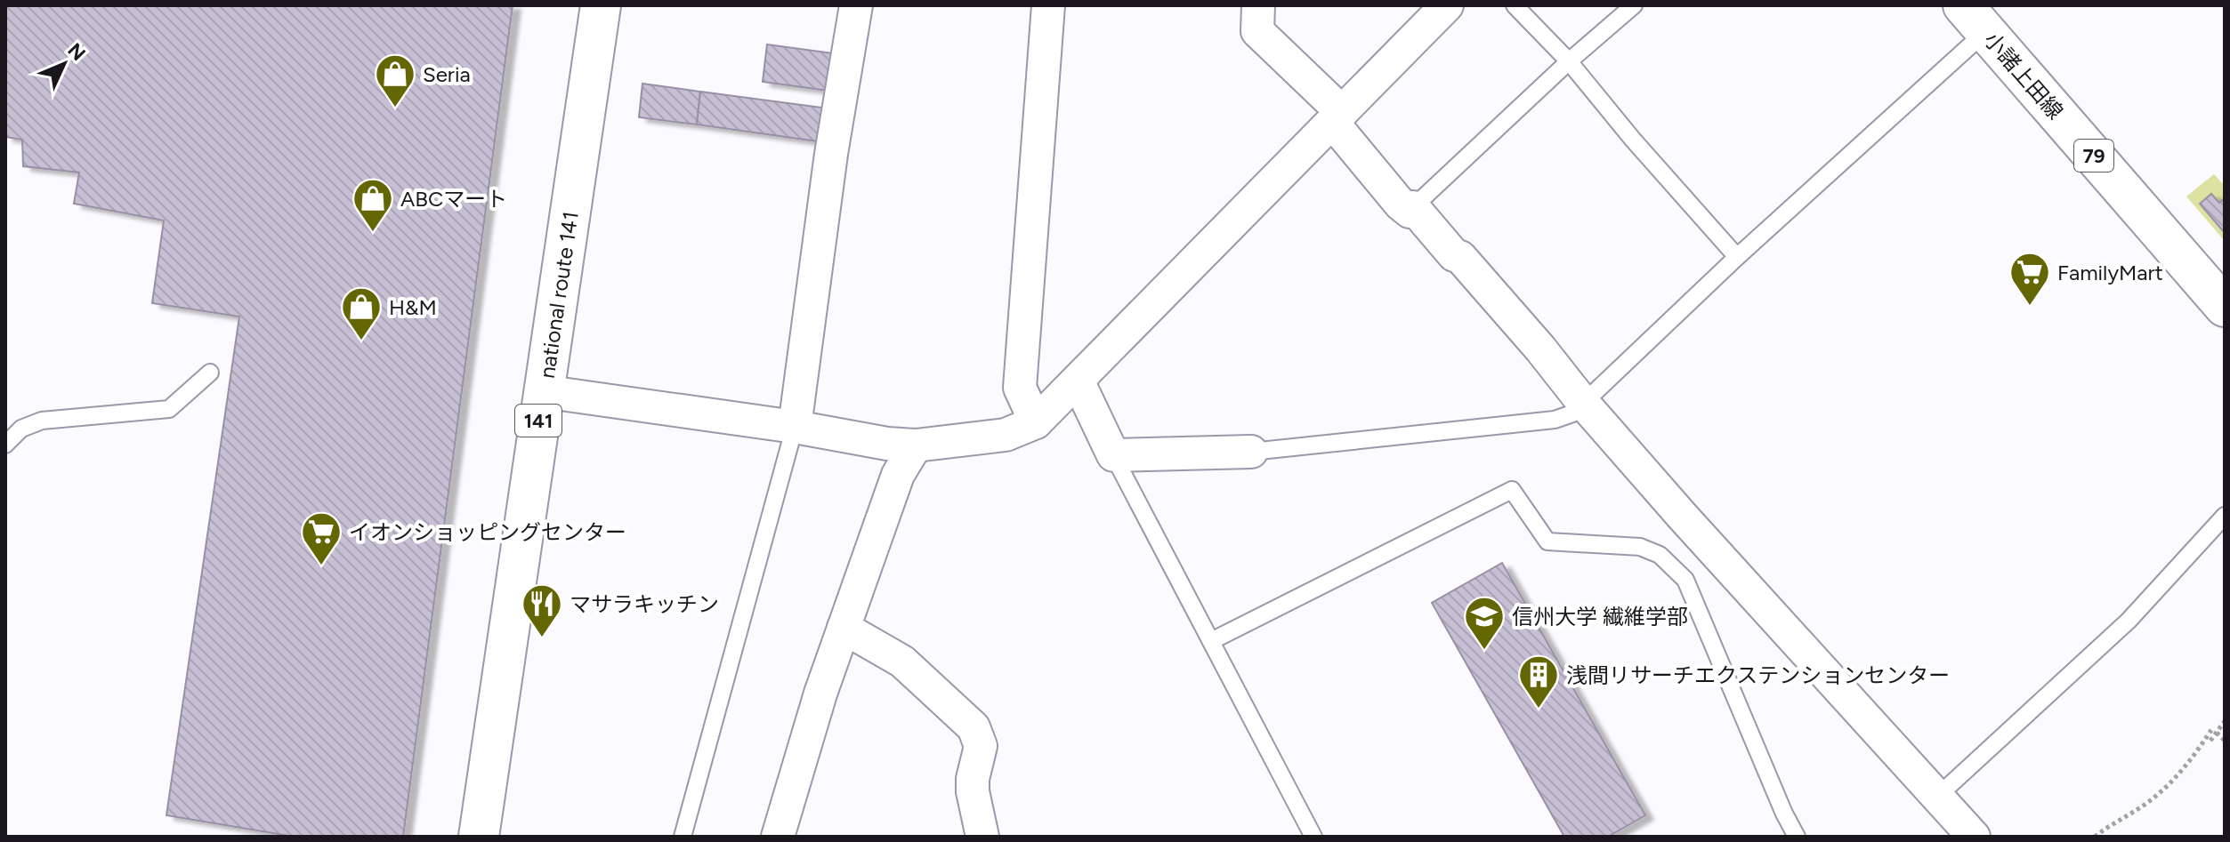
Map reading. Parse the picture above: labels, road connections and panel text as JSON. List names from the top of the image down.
{
  "streets": {
    "main road": [
      "小諸上田線",
      "79",
      "national route 141",
      "141"
    ]
  },
  "places": {
    "shop": ["Seria", "ABCマート", "H&M"],
    "supermarket": ["FamilyMart", "イオンショッピングセンター"],
    "restaurant": ["マサラキッチン"],
    "school or university": ["信州大学 繊維学部"],
    "building": ["浅間リサーチエクステンションセンター"]
  },
  "north": "top right"
}
